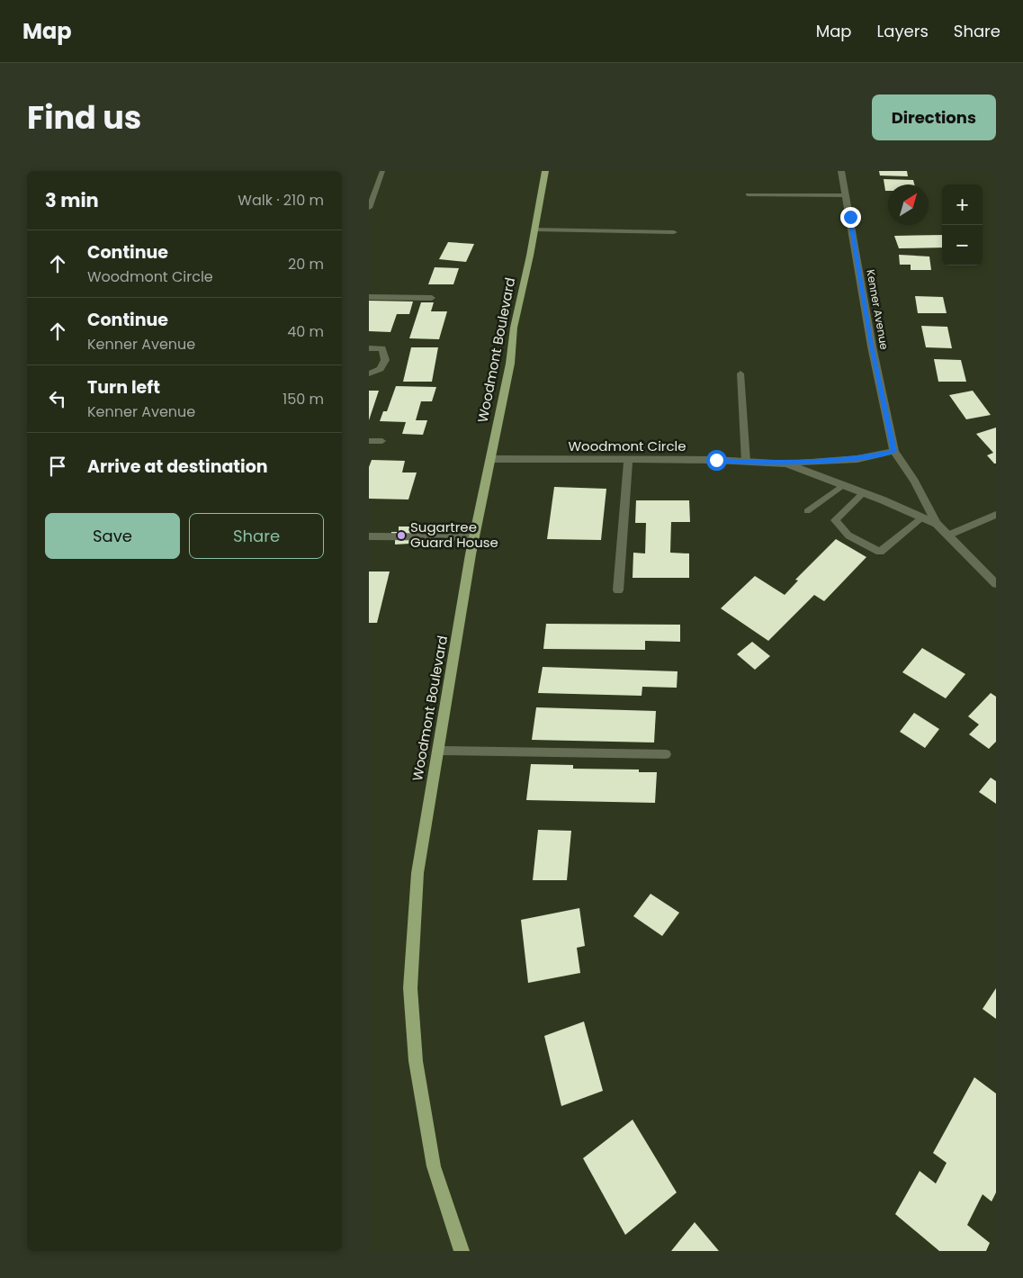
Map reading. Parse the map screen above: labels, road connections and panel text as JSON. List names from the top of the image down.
{
  "streets": {
    "main road": ["Woodmont Boulevard"],
    "street": ["Kenner Avenue", "Woodmont Circle"]
  },
  "crossings": [
    ["Kenner Avenue", "Woodmont Circle"],
    ["Woodmont Boulevard", "Woodmont Circle"]
  ],
  "places": ["Sugartree Guard House"],
  "north": "top right",
  "page": {
    "header": "Map",
    "nav": ["Map", "Layers", "Share"],
    "title": "Find us",
    "buttons": [
      "Directions",
      ["Save", "Share"]
    ],
    "heading": ["3 min", "Walk · 210 m"],
    "map_buttons": ["+", "−"],
    "list": [
      ["Continue", "Woodmont Circle", "20 m"],
      ["Continue", "Kenner Avenue", "40 m"],
      ["Turn left", "Kenner Avenue", "150 m"],
      "Arrive at destination"
    ]
  }
}
